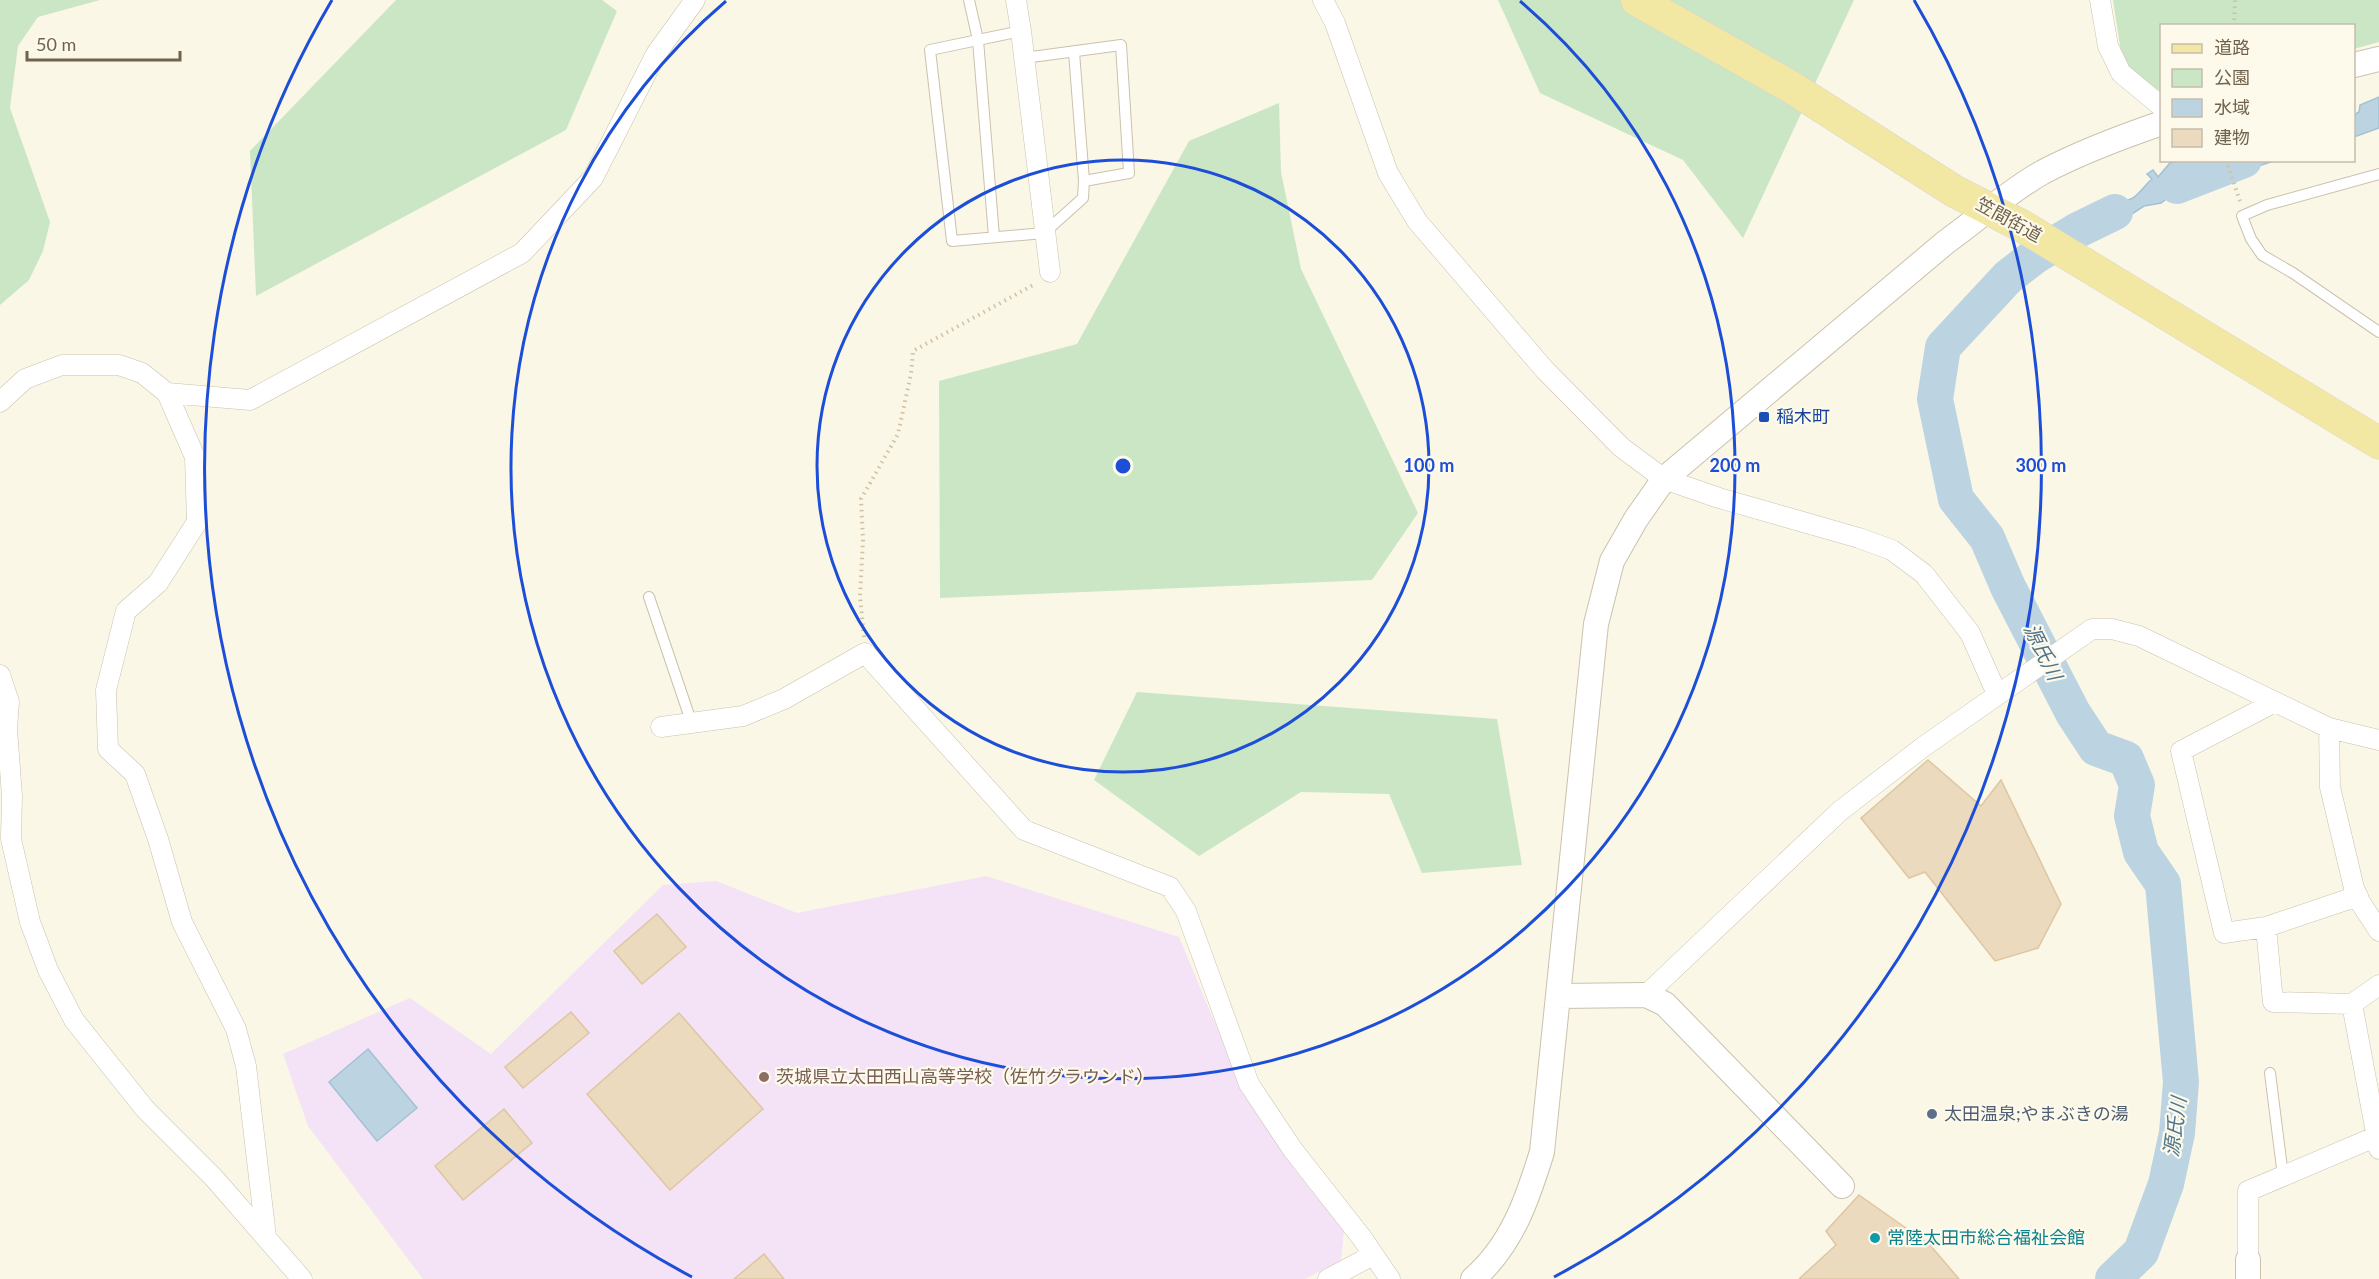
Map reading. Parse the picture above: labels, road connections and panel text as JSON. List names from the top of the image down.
{
  "streets": {
    "main road": ["笠間街道"]
  },
  "water": ["源氏川"],
  "places": {
    "transit": ["稲木町"],
    "other": ["茨城県立太田西山高等学校（佐竹グラウンド）", "太田温泉;やまぶきの湯", "常陸太田市総合福祉会館"]
  },
  "legend": [
    "道路",
    "公園",
    "水域",
    "建物"
  ],
  "scale_bar": "50 m",
  "rings": ["100 m", "200 m", "300 m"]
}
